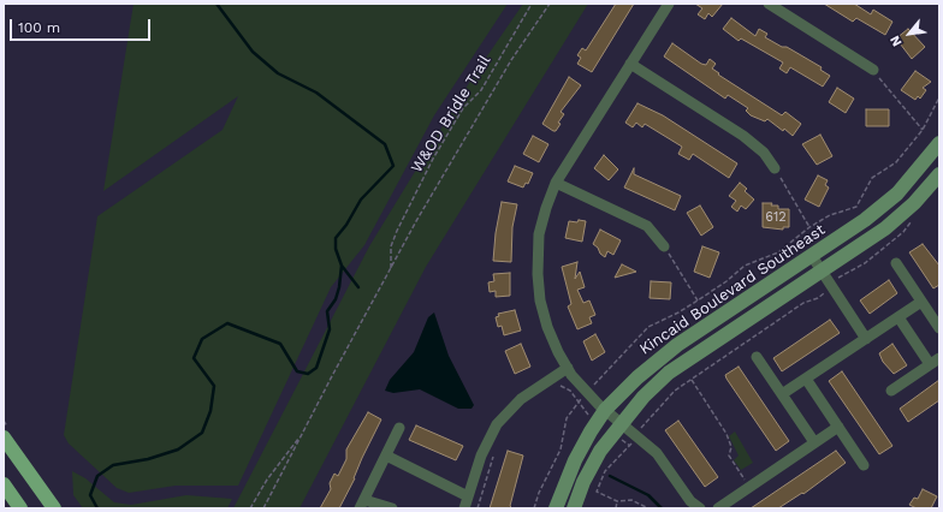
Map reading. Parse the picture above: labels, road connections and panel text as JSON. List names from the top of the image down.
{
  "streets": {
    "street": ["Kincaid Boulevard Southeast"],
    "path": ["W&OD Bridle Trail"]
  },
  "house_numbers": ["612"],
  "scale_bar": "100 m",
  "north": "bottom left"
}
